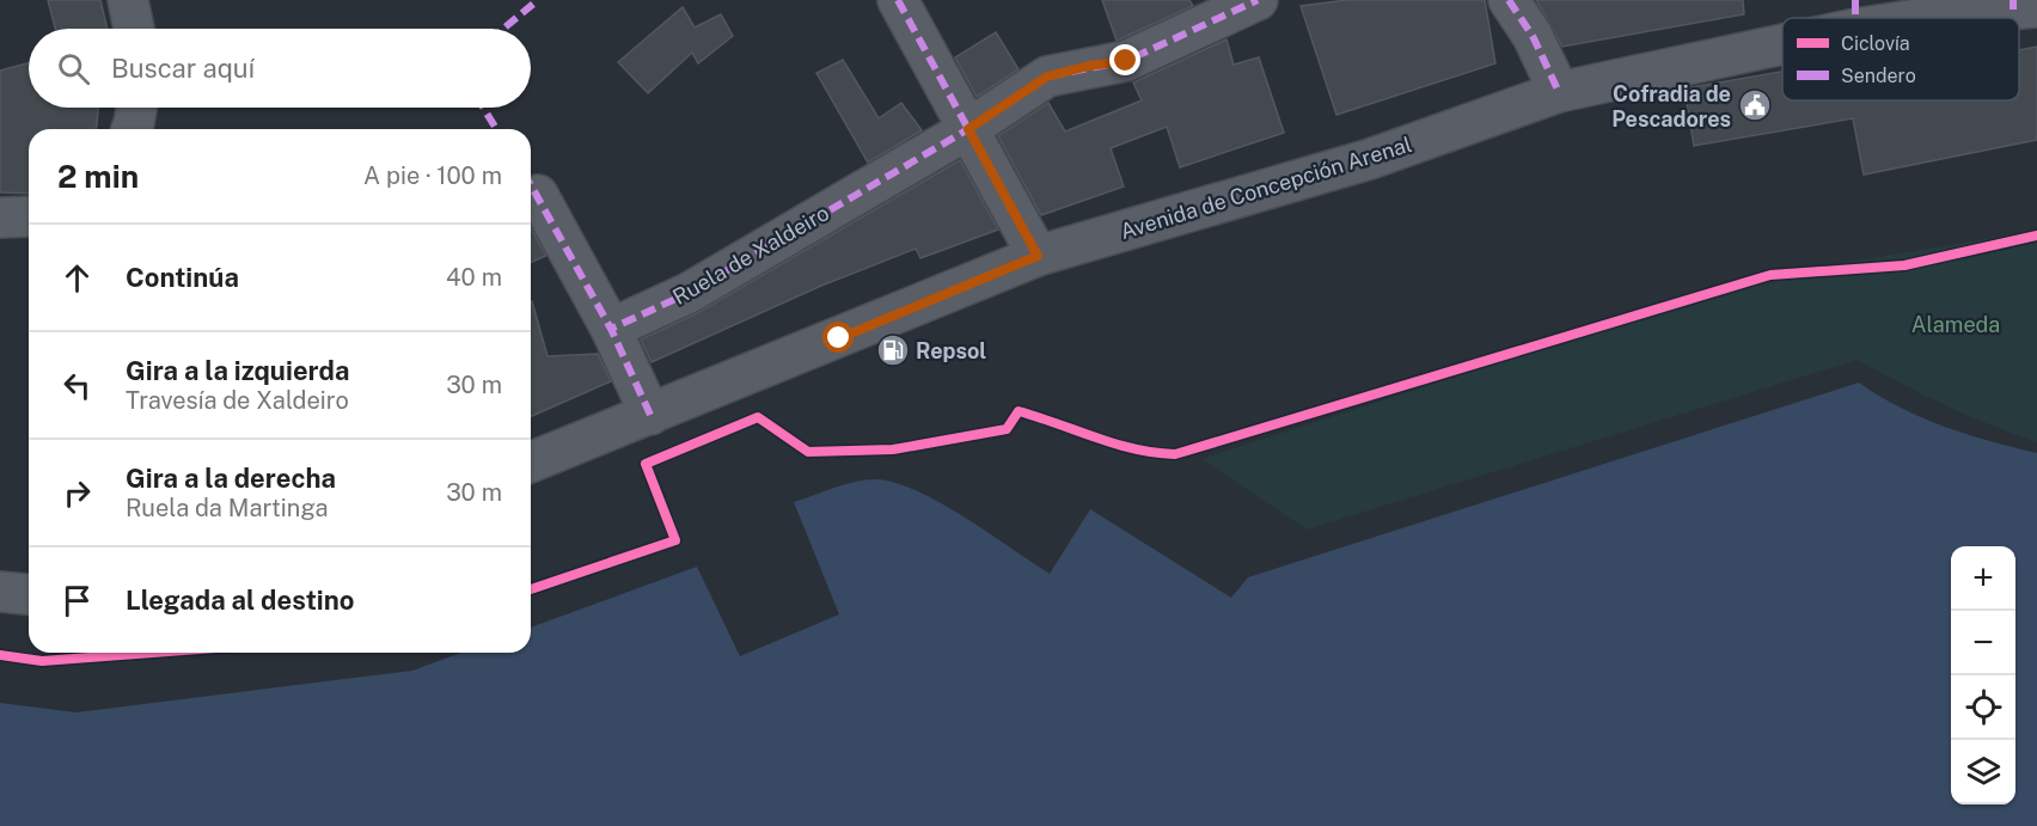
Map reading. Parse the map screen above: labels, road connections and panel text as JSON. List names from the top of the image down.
{
  "streets": {
    "street": ["Avenida de Concepción Arenal", "Ruela de Xaldeiro"]
  },
  "parks": ["Alameda"],
  "places": {
    "public building": ["Cofradia de Pescadores"],
    "fuel station": ["Repsol"]
  },
  "legend": ["Ciclovía", "Sendero"],
  "page": {
    "search": "Buscar aquí",
    "heading": ["2 min", "A pie · 100 m"],
    "list": [
      ["Continúa", "40 m"],
      ["Gira a la izquierda", "Travesía de Xaldeiro", "30 m"],
      ["Gira a la derecha", "Ruela da Martinga", "30 m"],
      "Llegada al destino"
    ],
    "map_buttons": ["+", "−"]
  }
}
